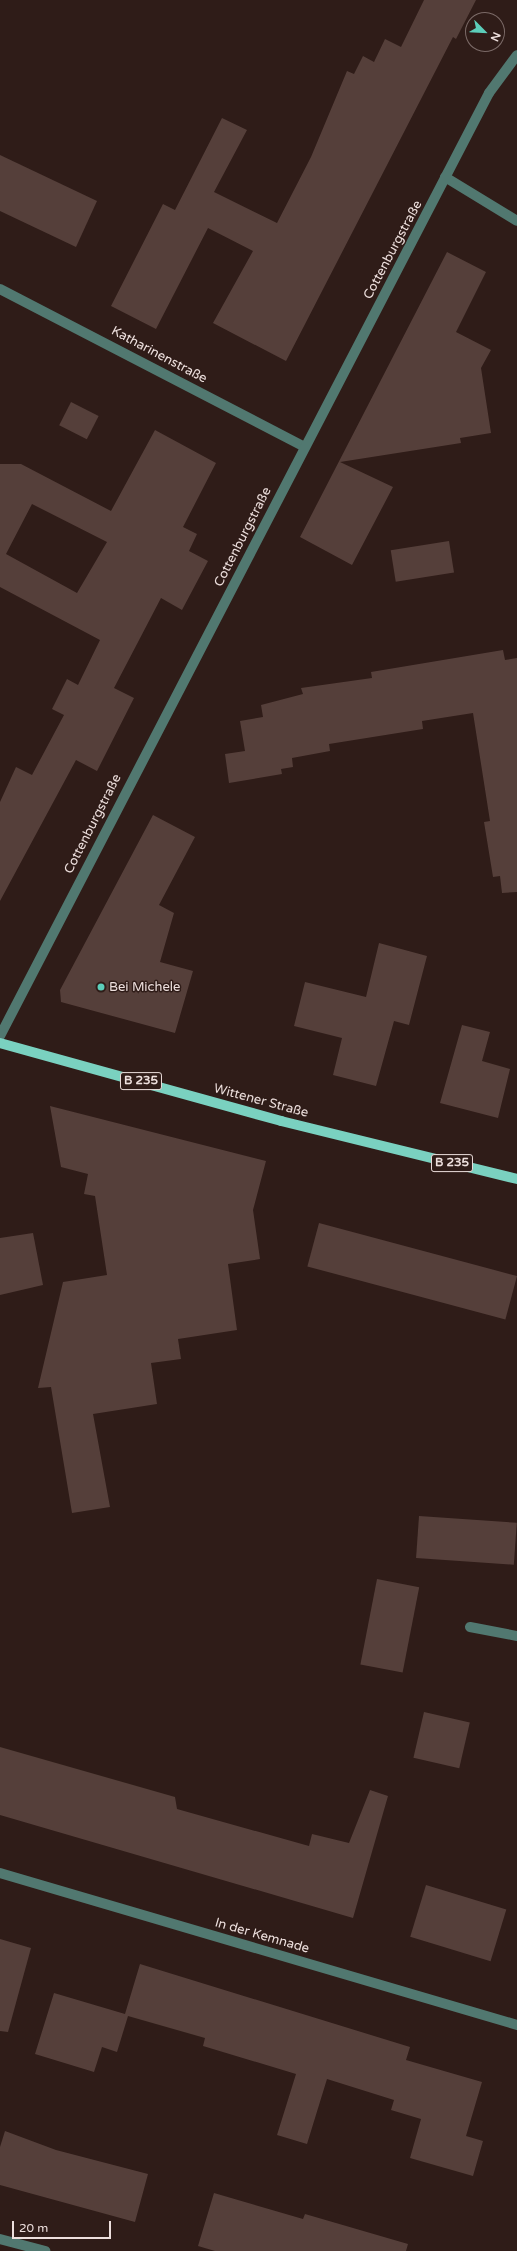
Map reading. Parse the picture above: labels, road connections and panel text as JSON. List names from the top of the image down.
{
  "streets": {
    "main road": ["B 235", "Wittener Straße"],
    "street": ["Cottenburgstraße", "Katharinenstraße", "In der Kemnade"]
  },
  "crossings": [
    ["Cottenburgstraße", "Katharinenstraße"]
  ],
  "places": ["Bei Michele"],
  "scale_bar": "20 m",
  "north": "bottom right"
}
